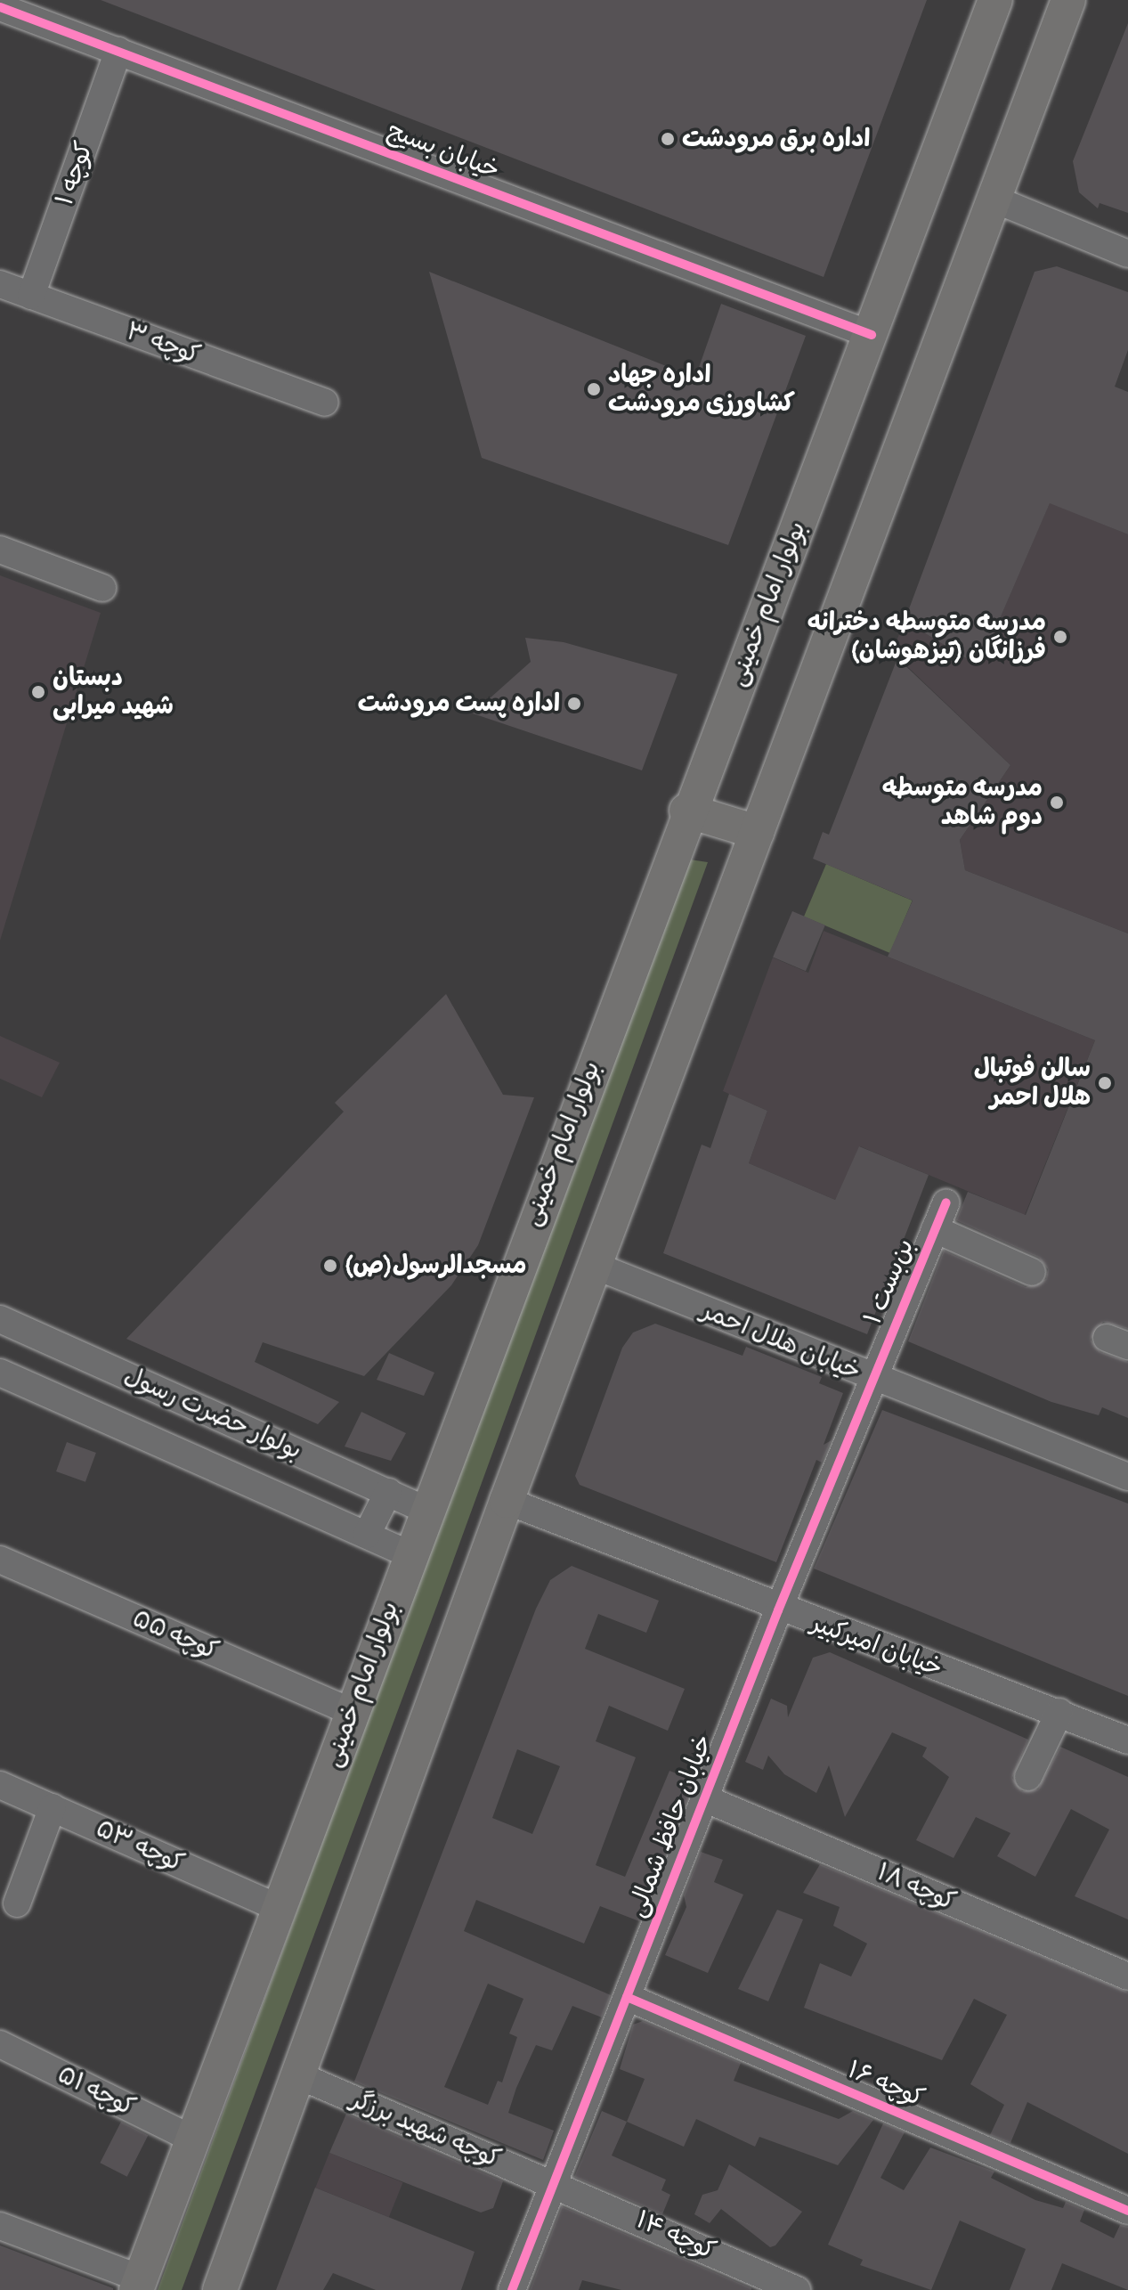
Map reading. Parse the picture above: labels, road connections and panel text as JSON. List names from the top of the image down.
{
  "streets": {
    "main road": ["بولوار امام خمینی"],
    "street": [
      "خیابان بسیج",
      "کوچه ۱",
      "کوچه ۳",
      "بن‌بست ۱",
      "خیابان هلال احمر",
      "بولوار حضرت رسول",
      "کوچه ۵۵",
      "خیابان امیرکبیر",
      "خیابان حافظ شمالی",
      "کوچه ۵۳",
      "کوچه ۱۸",
      "کوچه ۱۶",
      "کوچه ۵۱",
      "کوچه شهید برزگر",
      "کوچه ۱۴"
    ]
  },
  "crossings": [
    ["خیابان بسیج", "کوچه ۱"],
    ["خیابان بسیج", "بولوار امام خمینی"],
    ["کوچه ۱", "کوچه ۳"],
    ["بولوار امام خمینی", "بولوار حضرت رسول"],
    ["بولوار امام خمینی", "کوچه ۵۵"],
    ["بولوار امام خمینی", "کوچه ۵۳"],
    ["بولوار امام خمینی", "کوچه ۵۱"],
    ["بن‌بست ۱", "خیابان هلال احمر"],
    ["بن‌بست ۱", "خیابان حافظ شمالی"],
    ["خیابان هلال احمر", "خیابان حافظ شمالی"],
    ["خیابان امیرکبیر", "خیابان حافظ شمالی"],
    ["خیابان حافظ شمالی", "کوچه ۱۸"],
    ["خیابان حافظ شمالی", "کوچه ۱۶"],
    ["خیابان حافظ شمالی", "کوچه شهید برزگر"],
    ["خیابان حافظ شمالی", "کوچه ۱۴"],
    ["کوچه شهید برزگر", "کوچه ۱۴"]
  ],
  "places": [
    "اداره برق مرودشت",
    "اداره جهاد کشاورزی مرودشت",
    "مدرسه متوسطه دخترانه فرزانگان (تیزهوشان)",
    "دبستان شهید میرابی",
    "اداره پست مرودشت",
    "مدرسه متوسطه دوم شاهد",
    "سالن فوتبال هلال احمر",
    "مسجدالرسول(ص)"
  ]
}
